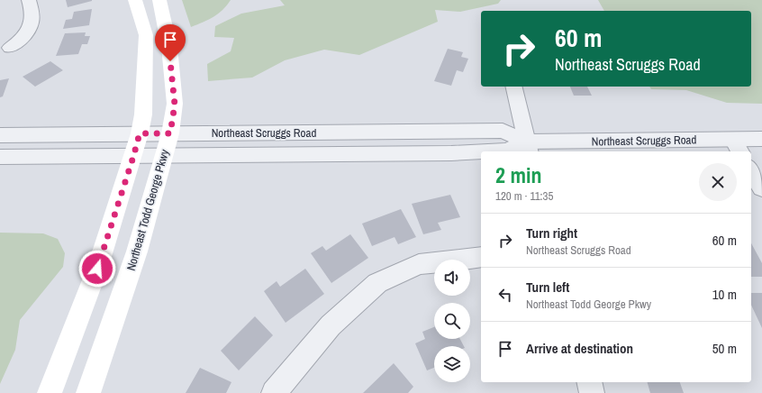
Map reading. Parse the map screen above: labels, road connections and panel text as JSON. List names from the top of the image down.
{
  "streets": {
    "main road": ["Northeast Todd George Pkwy"],
    "street": ["Northeast Scruggs Road"]
  },
  "crossings": [
    ["Northeast Scruggs Road", "Northeast Todd George Pkwy"]
  ],
  "page": {
    "turn": ["60 m", "Northeast Scruggs Road"],
    "heading": ["2 min", "120 m · 11:35"],
    "list": [
      {
        "name": "Turn right",
        "note": "Northeast Scruggs Road",
        "value": "60 m"
      },
      {
        "name": "Turn left",
        "note": "Northeast Todd George Pkwy",
        "value": "10 m"
      },
      {
        "name": "Arrive at destination",
        "value": "50 m"
      }
    ]
  }
}
